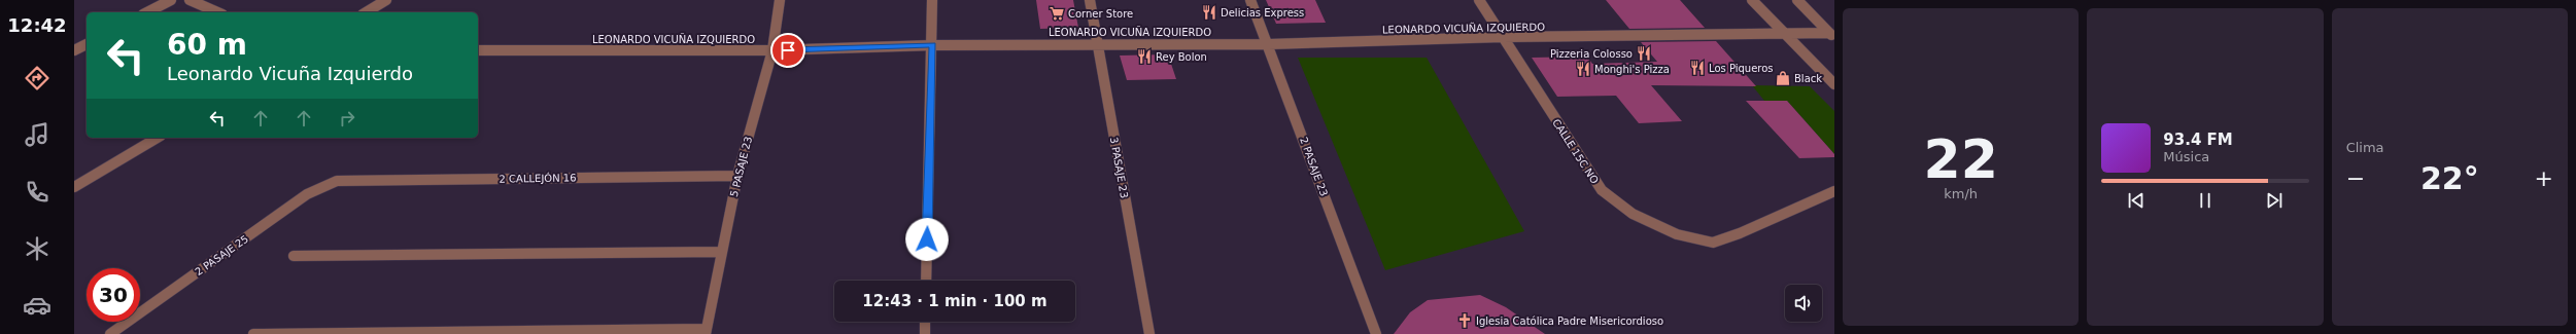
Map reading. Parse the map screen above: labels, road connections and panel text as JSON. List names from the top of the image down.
{
  "streets": {
    "street": [
      "LEONARDO VICUÑA IZQUIERDO",
      "CALLE 15C NO",
      "5 PASAJE 23",
      "2 PASAJE 23",
      "3 PASAJE 23",
      "2 CALLEJÓN 16",
      "2 PASAJE 25"
    ]
  },
  "crossings": [
    ["LEONARDO VICUÑA IZQUIERDO", "CALLE 15C NO"],
    ["LEONARDO VICUÑA IZQUIERDO", "5 PASAJE 23"],
    ["LEONARDO VICUÑA IZQUIERDO", "2 PASAJE 23"],
    ["LEONARDO VICUÑA IZQUIERDO", "3 PASAJE 23"],
    ["5 PASAJE 23", "2 CALLEJÓN 16"],
    ["2 CALLEJÓN 16", "2 PASAJE 25"]
  ],
  "places": {
    "restaurant": [
      "Delicias Express",
      "Pizzeria Colosso",
      "Rey Bolon",
      "Los Piqueros",
      "Monghi's Pizza"
    ],
    "supermarket": ["Corner Store"],
    "shop": ["Black"],
    "church": ["Iglesia Católica Padre Misericordioso"]
  },
  "page": {
    "tabs": "12:42",
    "tile": [
      ["22", "km/h"],
      "Clima"
    ],
    "turn": ["60 m", "Leonardo Vicuña Izquierdo"],
    "song": ["93.4 FM", "Música"],
    "heat": ["−", "22°", "+"],
    "limit": "30",
    "trip": "12:43 · 1 min · 100 m"
  }
}
